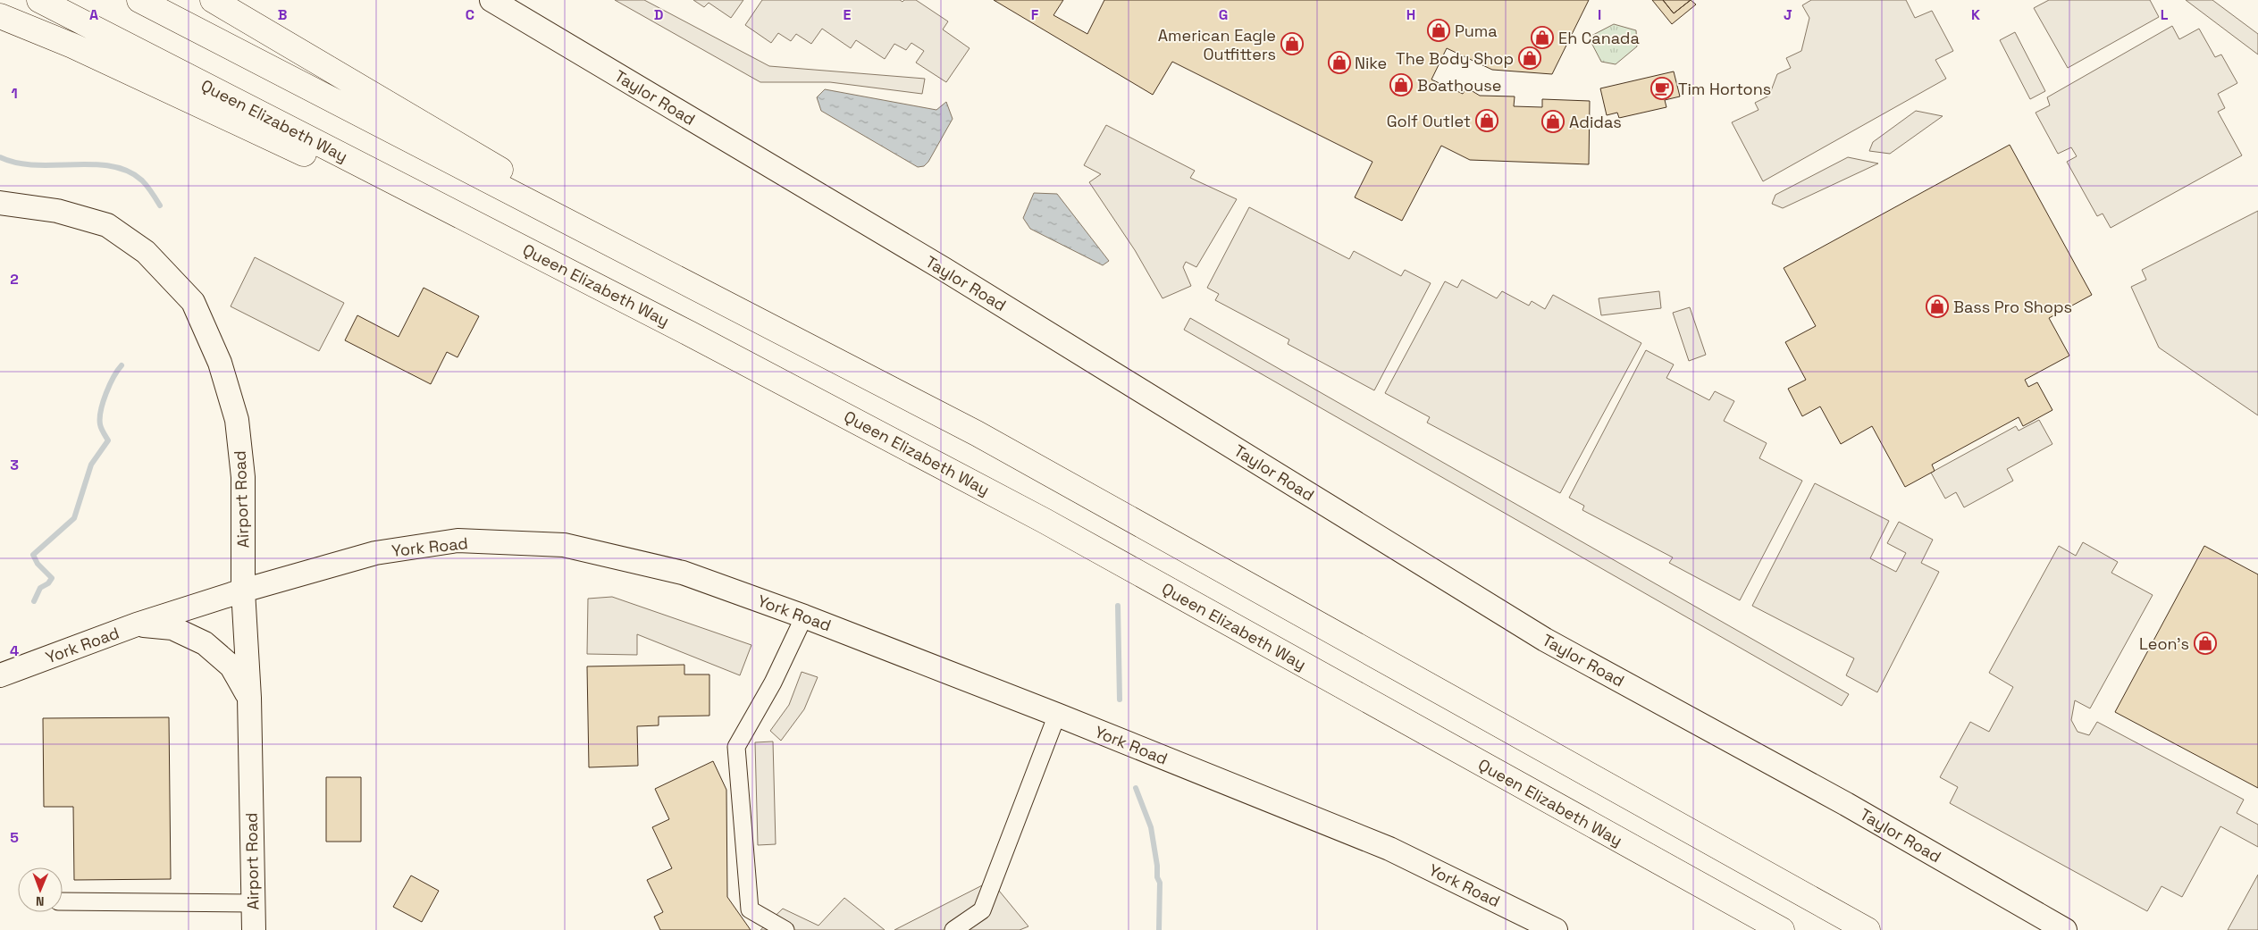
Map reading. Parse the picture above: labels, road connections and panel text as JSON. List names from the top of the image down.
{
  "streets": {
    "highway": ["Queen Elizabeth Way"],
    "main road": ["Taylor Road", "Airport Road", "York Road"]
  },
  "crossings": [
    ["Airport Road", "York Road"]
  ],
  "places": {
    "shop": [
      "Puma",
      "Eh Canada",
      "American Eagle Outfitters",
      "The Body Shop",
      "Nike",
      "Boathouse",
      "Golf Outlet",
      "Adidas",
      "Bass Pro Shops",
      "Leon's"
    ],
    "cafe": ["Tim Hortons"]
  },
  "north": "bottom",
  "grid": {
    "columns": [
      "A",
      "B",
      "C",
      "D",
      "E",
      "F",
      "G",
      "H",
      "I",
      "J",
      "K",
      "L"
    ],
    "rows": [
      "1",
      "2",
      "3",
      "4",
      "5"
    ]
  }
}
